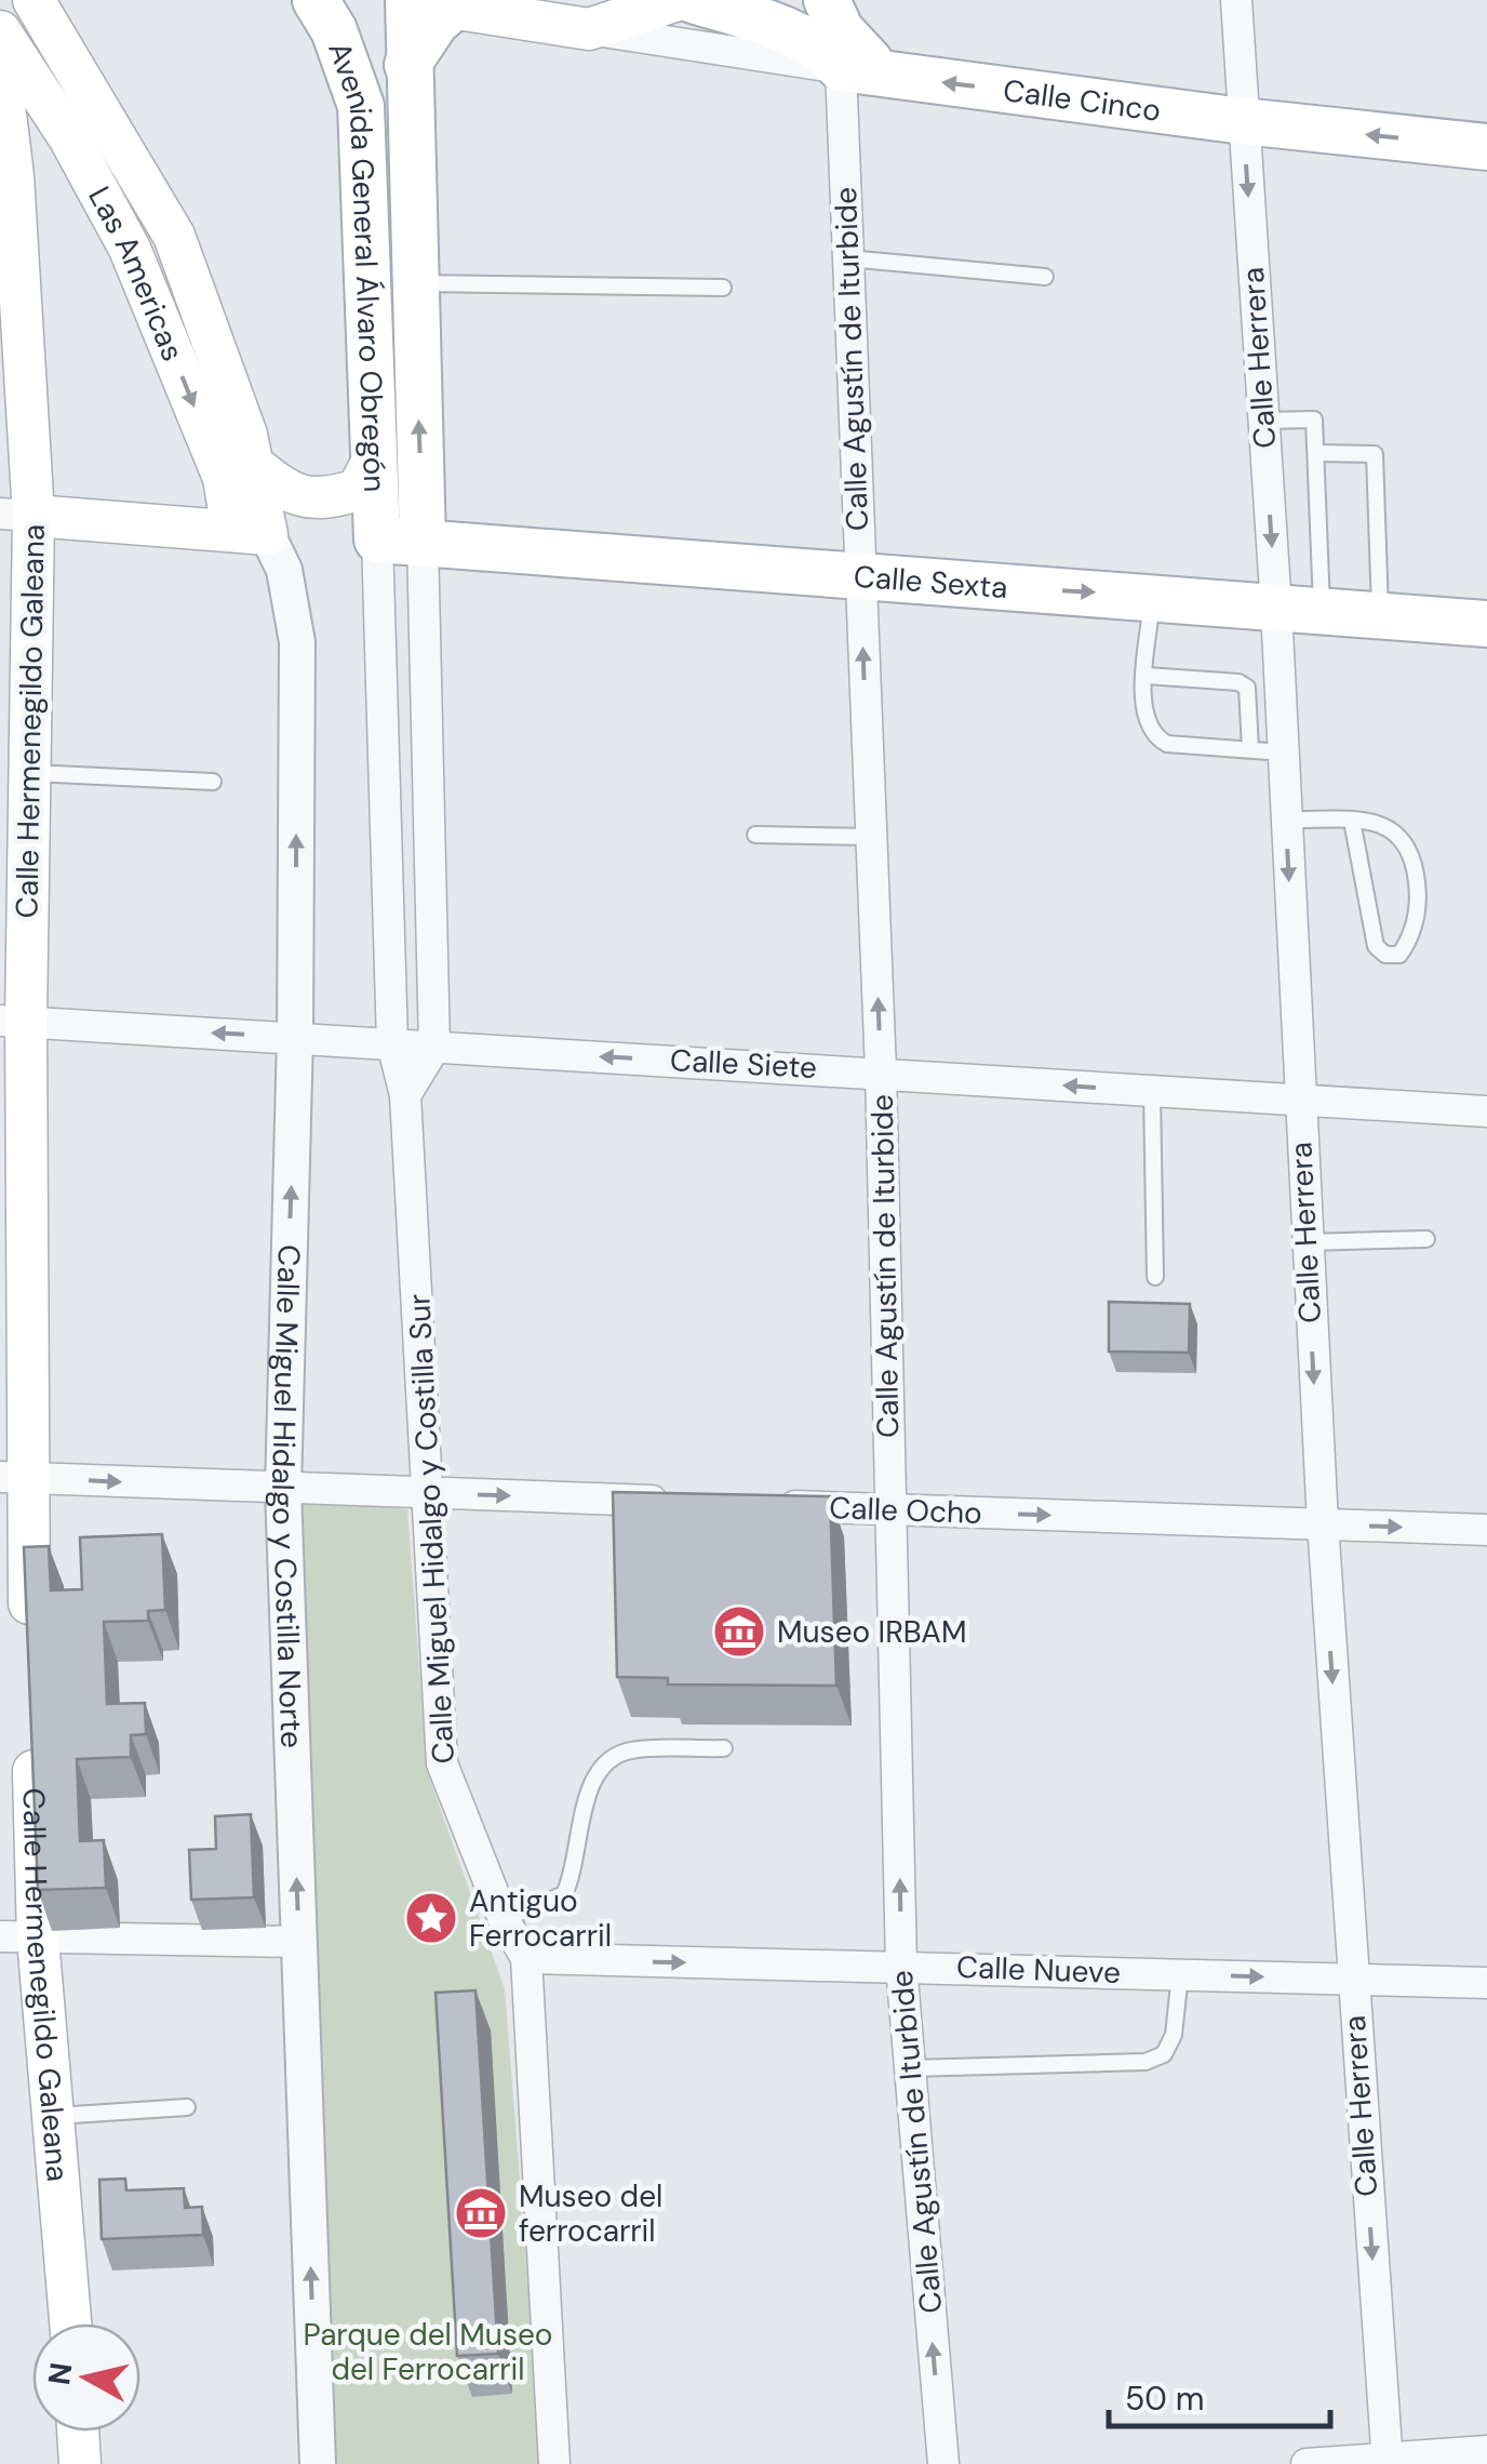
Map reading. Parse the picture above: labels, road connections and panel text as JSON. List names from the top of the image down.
{
  "streets": {
    "main road": [
      "Calle Cinco",
      "Avenida General Álvaro Obregón",
      "Las Americas",
      "Calle Sexta",
      "Calle Hermenegildo Galeana"
    ],
    "street": [
      "Calle Herrera",
      "Calle Agustín de Iturbide",
      "Calle Siete",
      "Calle Miguel Hidalgo y Costilla Norte",
      "Calle Ocho",
      "Calle Miguel Hidalgo y Costilla Sur",
      "Calle Nueve"
    ]
  },
  "crossings": [
    ["Calle Cinco", "Calle Herrera"],
    ["Calle Cinco", "Calle Agustín de Iturbide"],
    ["Avenida General Álvaro Obregón", "Calle Sexta"],
    ["Avenida General Álvaro Obregón", "Calle Miguel Hidalgo y Costilla Sur"],
    ["Las Americas", "Calle Miguel Hidalgo y Costilla Norte"],
    ["Calle Herrera", "Calle Sexta"],
    ["Calle Herrera", "Calle Siete"],
    ["Calle Herrera", "Calle Ocho"],
    ["Calle Herrera", "Calle Nueve"],
    ["Calle Agustín de Iturbide", "Calle Sexta"],
    ["Calle Agustín de Iturbide", "Calle Siete"],
    ["Calle Agustín de Iturbide", "Calle Ocho"],
    ["Calle Agustín de Iturbide", "Calle Nueve"],
    ["Calle Sexta", "Calle Miguel Hidalgo y Costilla Sur"],
    ["Calle Hermenegildo Galeana", "Calle Siete"],
    ["Calle Siete", "Calle Miguel Hidalgo y Costilla Norte"],
    ["Calle Siete", "Calle Miguel Hidalgo y Costilla Sur"],
    ["Calle Miguel Hidalgo y Costilla Sur", "Calle Nueve"]
  ],
  "one_way": [
    "Calle Cinco",
    "Calle Herrera",
    "Calle Agustín de Iturbide",
    "Calle Siete",
    "Calle Miguel Hidalgo y Costilla Norte",
    "Calle Ocho",
    "Calle Nueve"
  ],
  "parks": ["Parque del Museo del Ferrocarril"],
  "places": {
    "museum": ["Museo IRBAM", "Museo del ferrocarril"],
    "place": ["Antiguo Ferrocarril"]
  },
  "scale_bar": "50 m",
  "north": "left"
}
